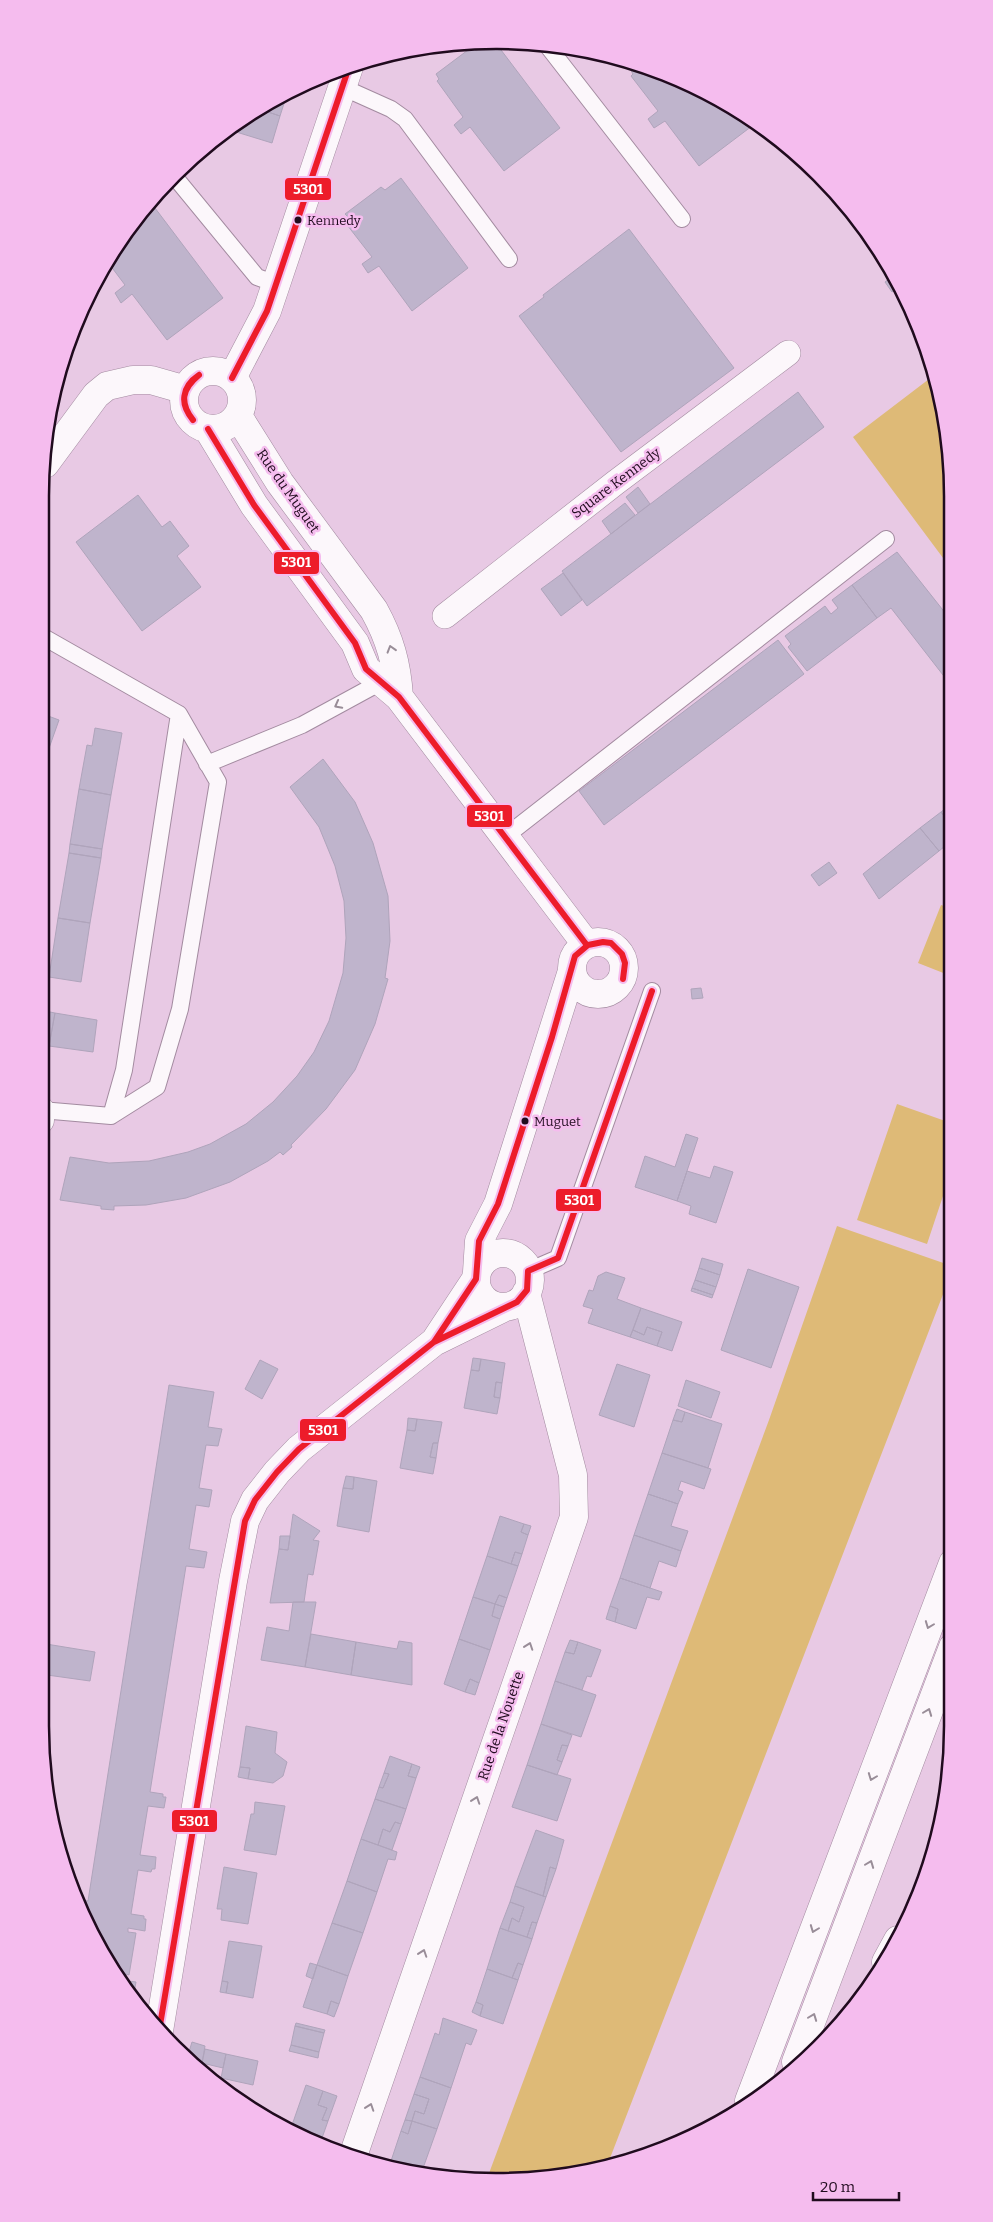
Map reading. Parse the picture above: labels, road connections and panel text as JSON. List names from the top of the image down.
{
  "streets": {
    "street": ["Square Kennedy", "Rue du Muguet", "Rue de la Nouette"]
  },
  "places": ["Kennedy", "Muguet"],
  "lines": ["transit line 5301"],
  "scale_bar": "20 m"
}
